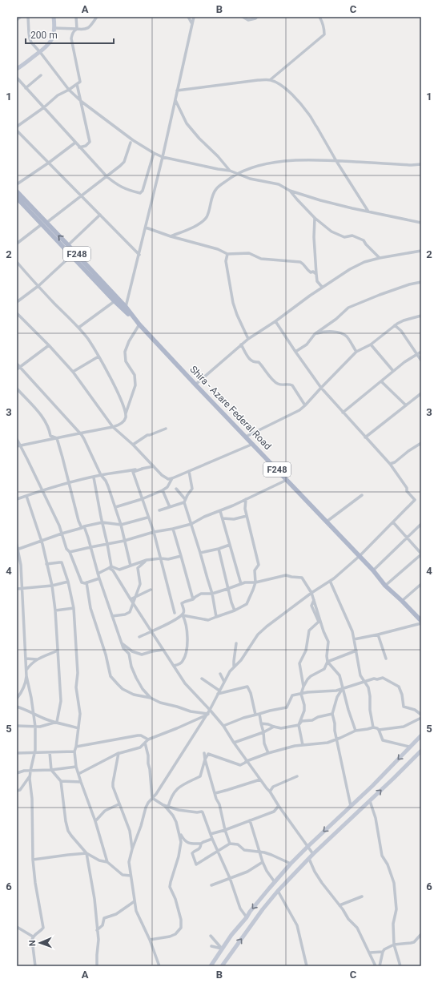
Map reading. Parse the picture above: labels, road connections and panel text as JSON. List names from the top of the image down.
{
  "streets": {
    "main road": ["F248", "Shira - Azare Federal Road"]
  },
  "scale_bar": "200 m",
  "north": "left",
  "grid": {
    "columns": ["A", "B", "C"],
    "rows": [
      "1",
      "2",
      "3",
      "4",
      "5",
      "6"
    ]
  }
}
